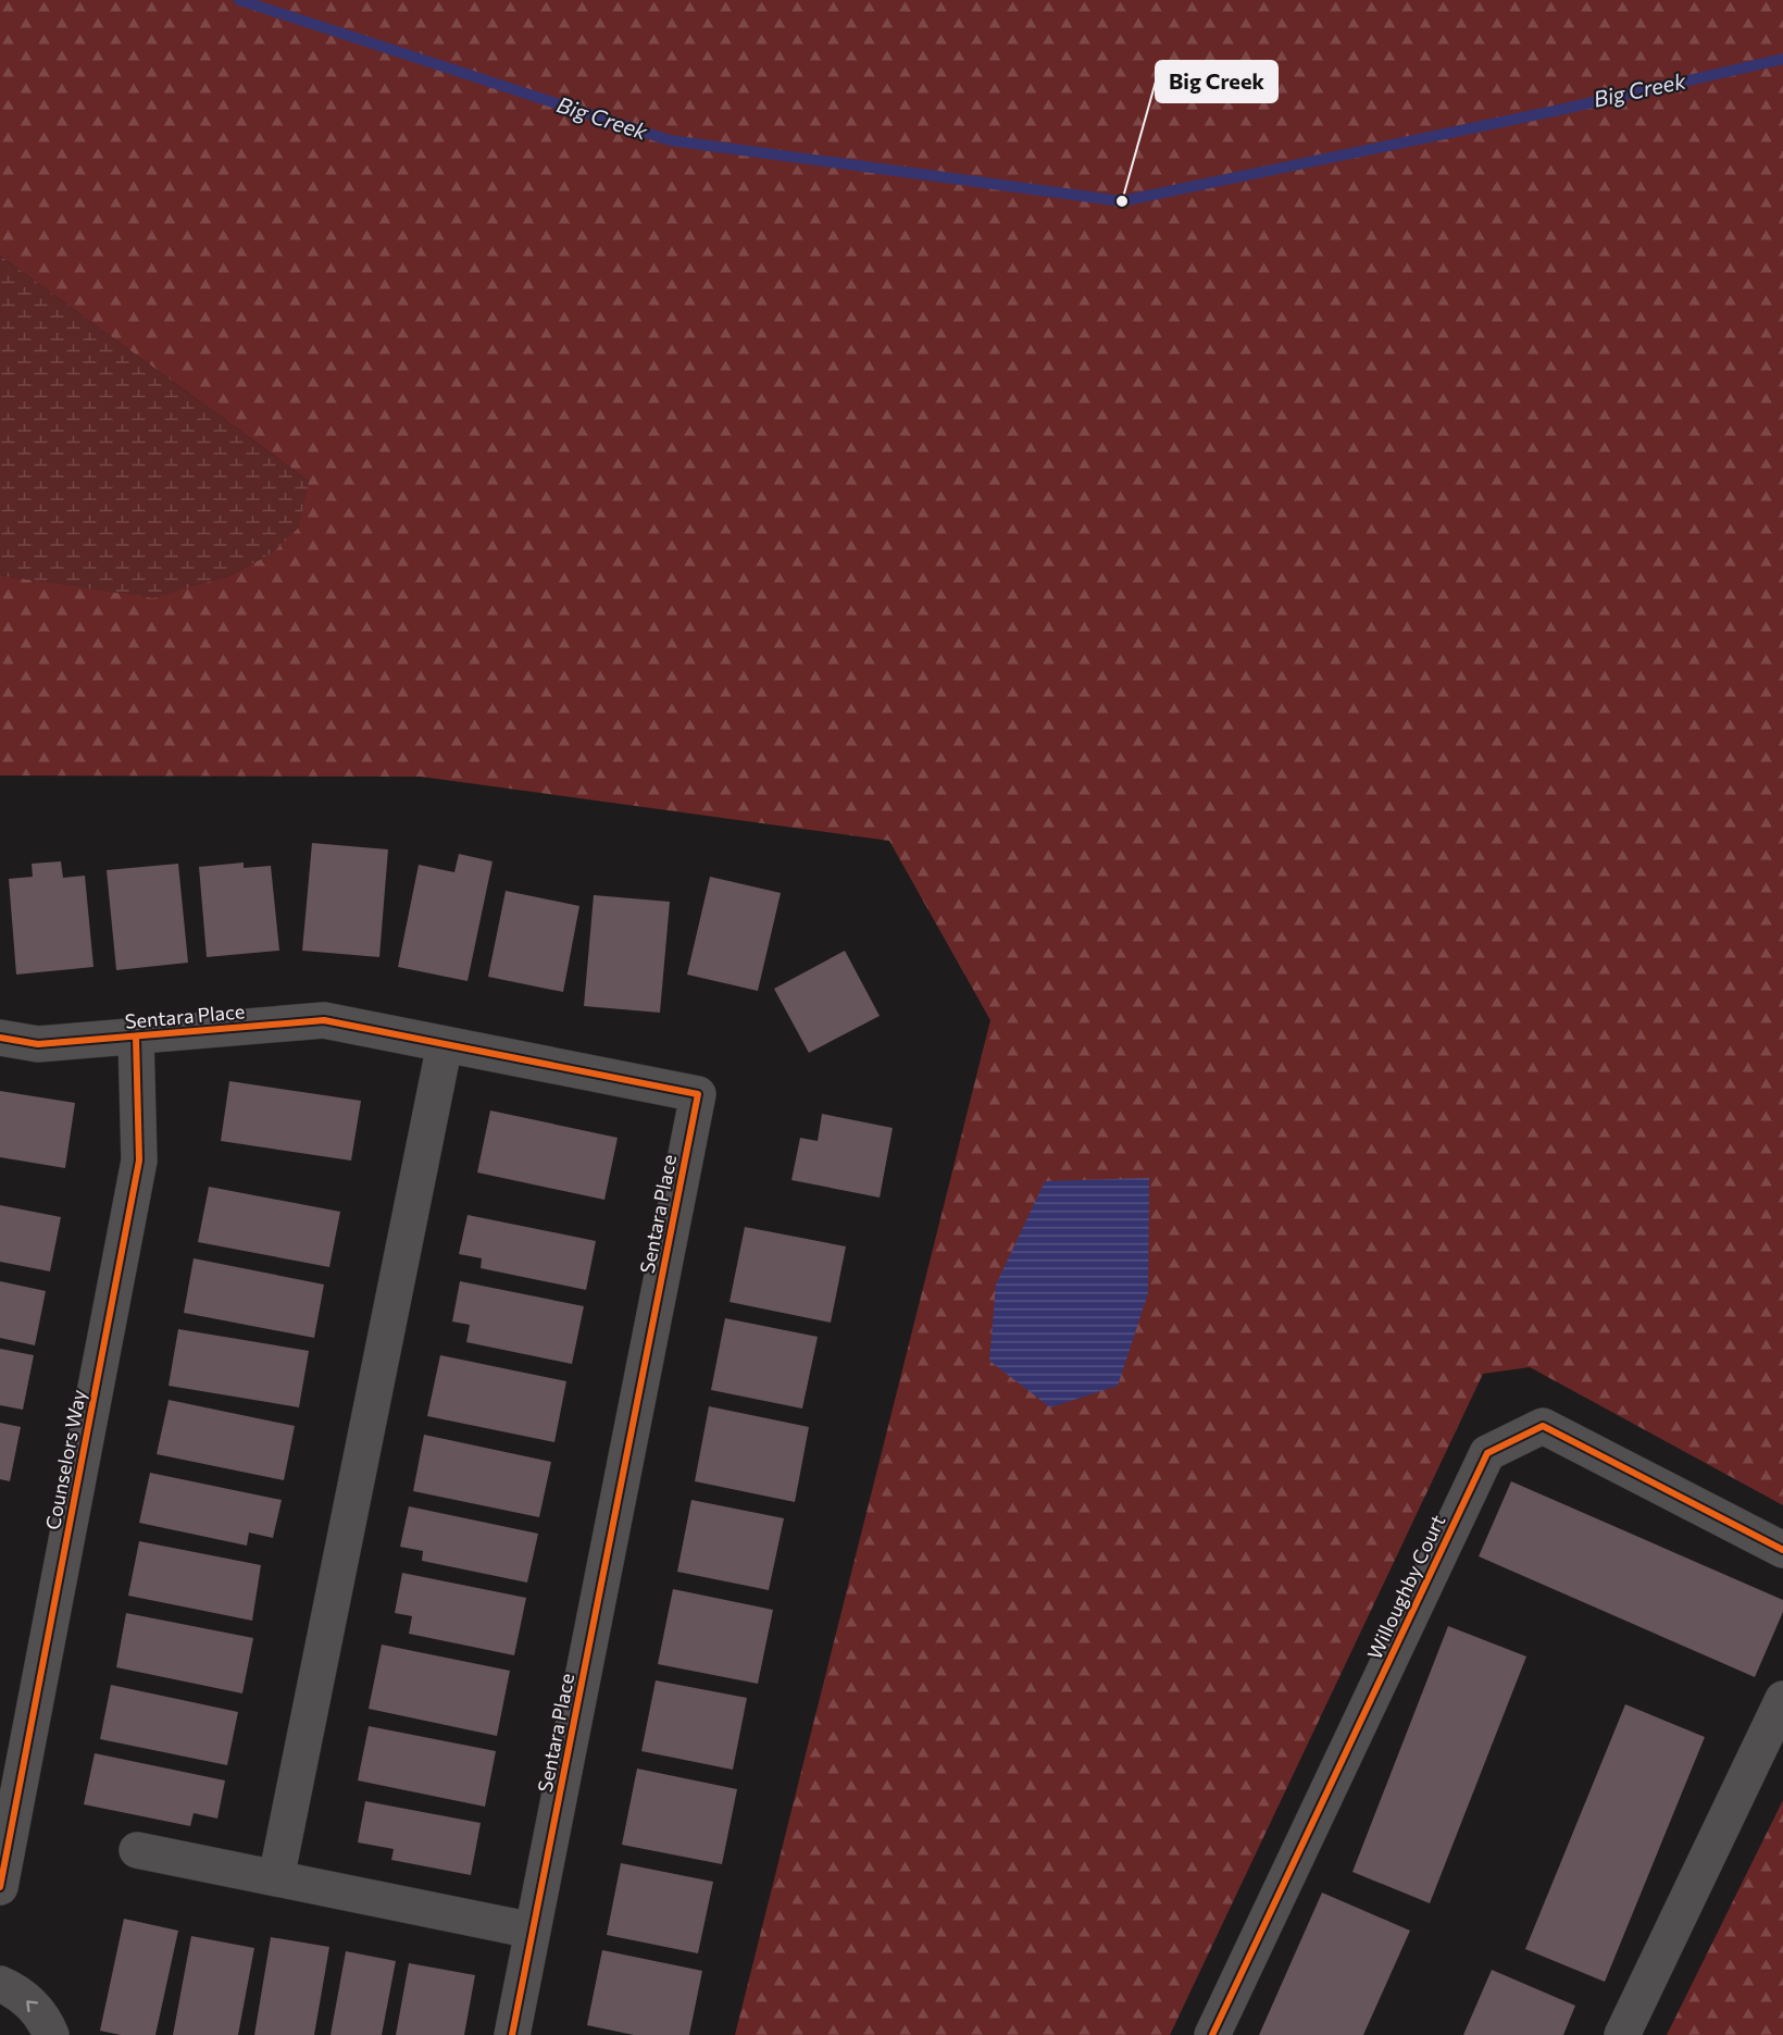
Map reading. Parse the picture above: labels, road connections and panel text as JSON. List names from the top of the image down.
{
  "streets": {
    "street": ["Sentara Place", "Counselors Way", "Willoughby Court"]
  },
  "crossings": [
    ["Sentara Place", "Counselors Way"]
  ],
  "water": ["Big Creek"],
  "places": ["Big Creek"]
}
